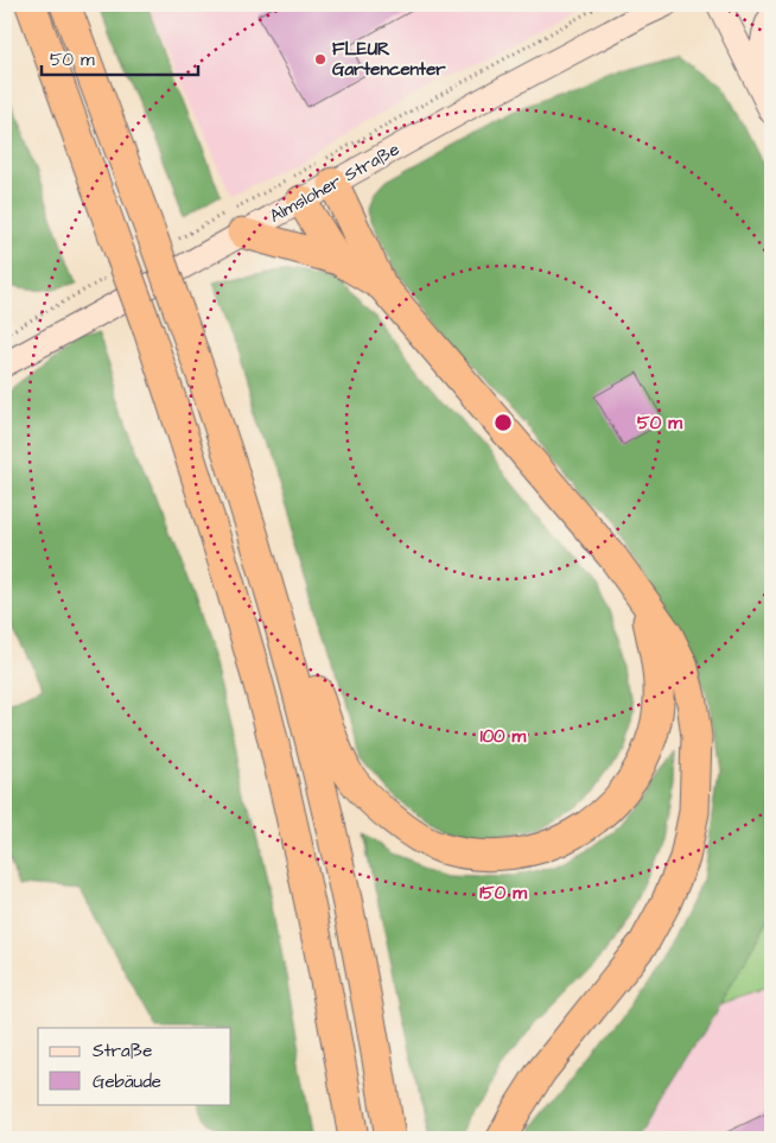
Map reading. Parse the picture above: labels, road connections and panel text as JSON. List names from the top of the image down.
{
  "streets": {
    "street": ["Almsloher Straße"]
  },
  "places": ["FLEUR Gartencenter"],
  "legend": ["Straße", "Gebäude"],
  "scale_bar": "50 m",
  "rings": ["50 m", "100 m", "150 m"]
}
